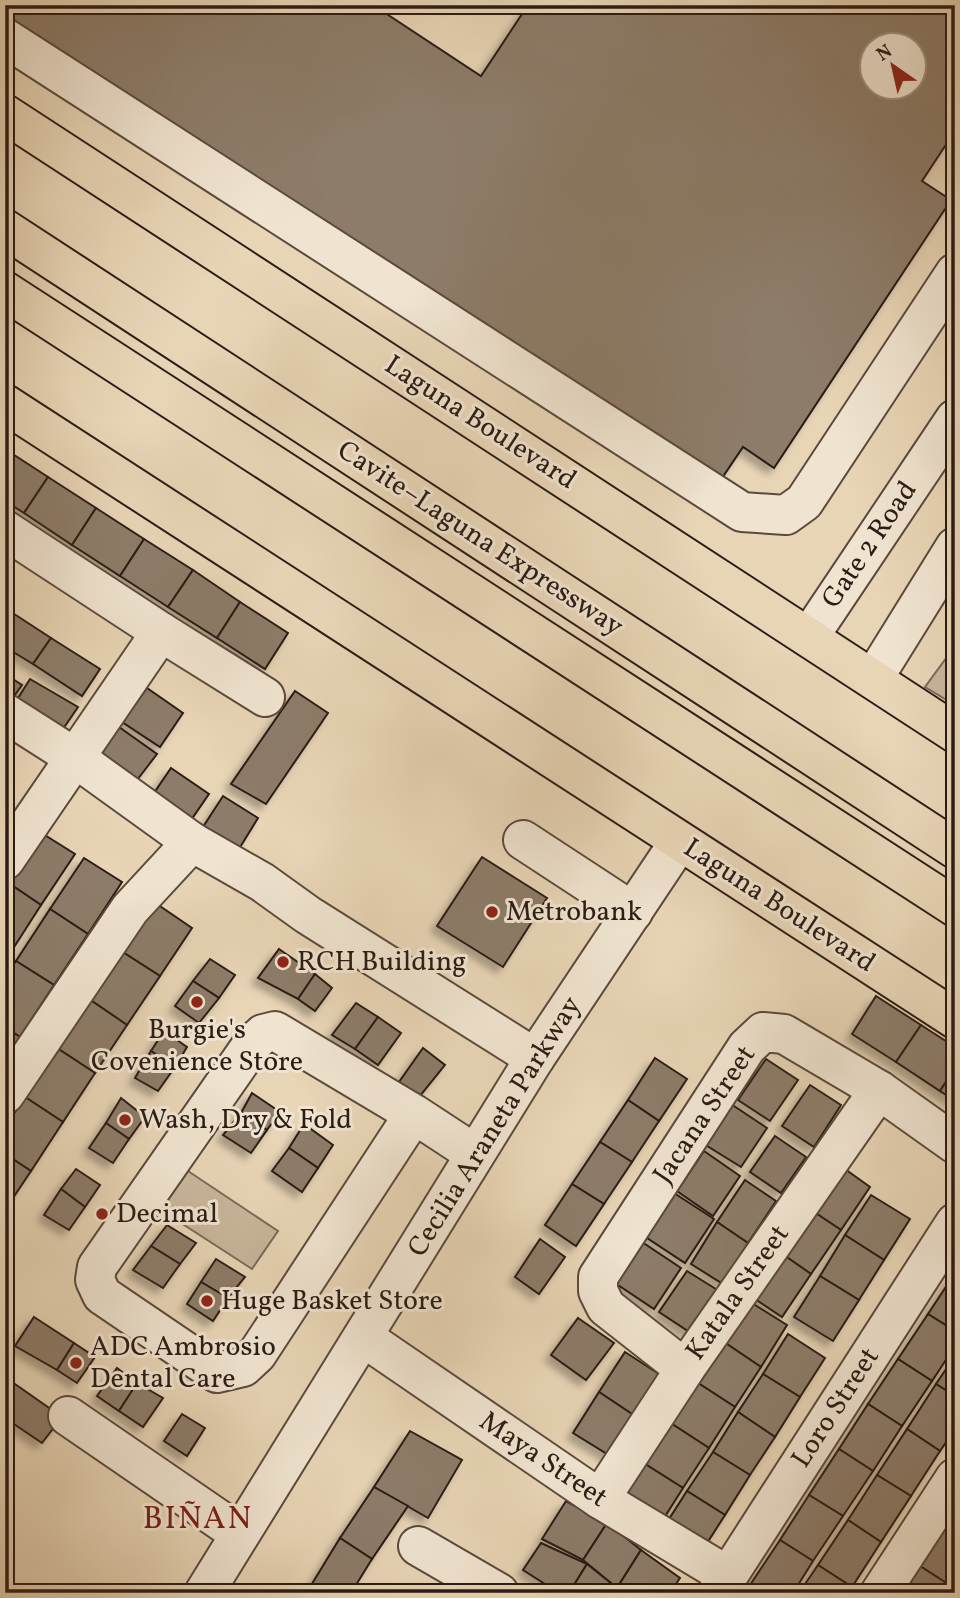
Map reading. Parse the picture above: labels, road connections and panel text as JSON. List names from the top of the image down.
{
  "streets": {
    "main road": ["Laguna Boulevard", "Cavite–Laguna Expressway"],
    "street": [
      "Gate 2 Road",
      "Jacana Street",
      "Cecilia Araneta Parkway",
      "Katala Street",
      "Loro Street",
      "Maya Street"
    ]
  },
  "crossings": [
    ["Laguna Boulevard", "Gate 2 Road"],
    ["Laguna Boulevard", "Cecilia Araneta Parkway"],
    ["Jacana Street", "Katala Street"],
    ["Cecilia Araneta Parkway", "Maya Street"],
    ["Katala Street", "Maya Street"],
    ["Loro Street", "Maya Street"]
  ],
  "districts": ["BIÑAN"],
  "places": [
    "Metrobank",
    "RCH Building",
    "Burgie's Covenience Store",
    "Wash, Dry & Fold",
    "Decimal",
    "Huge Basket Store",
    "ADC Ambrosio Dental Care"
  ],
  "north": "top left"
}
